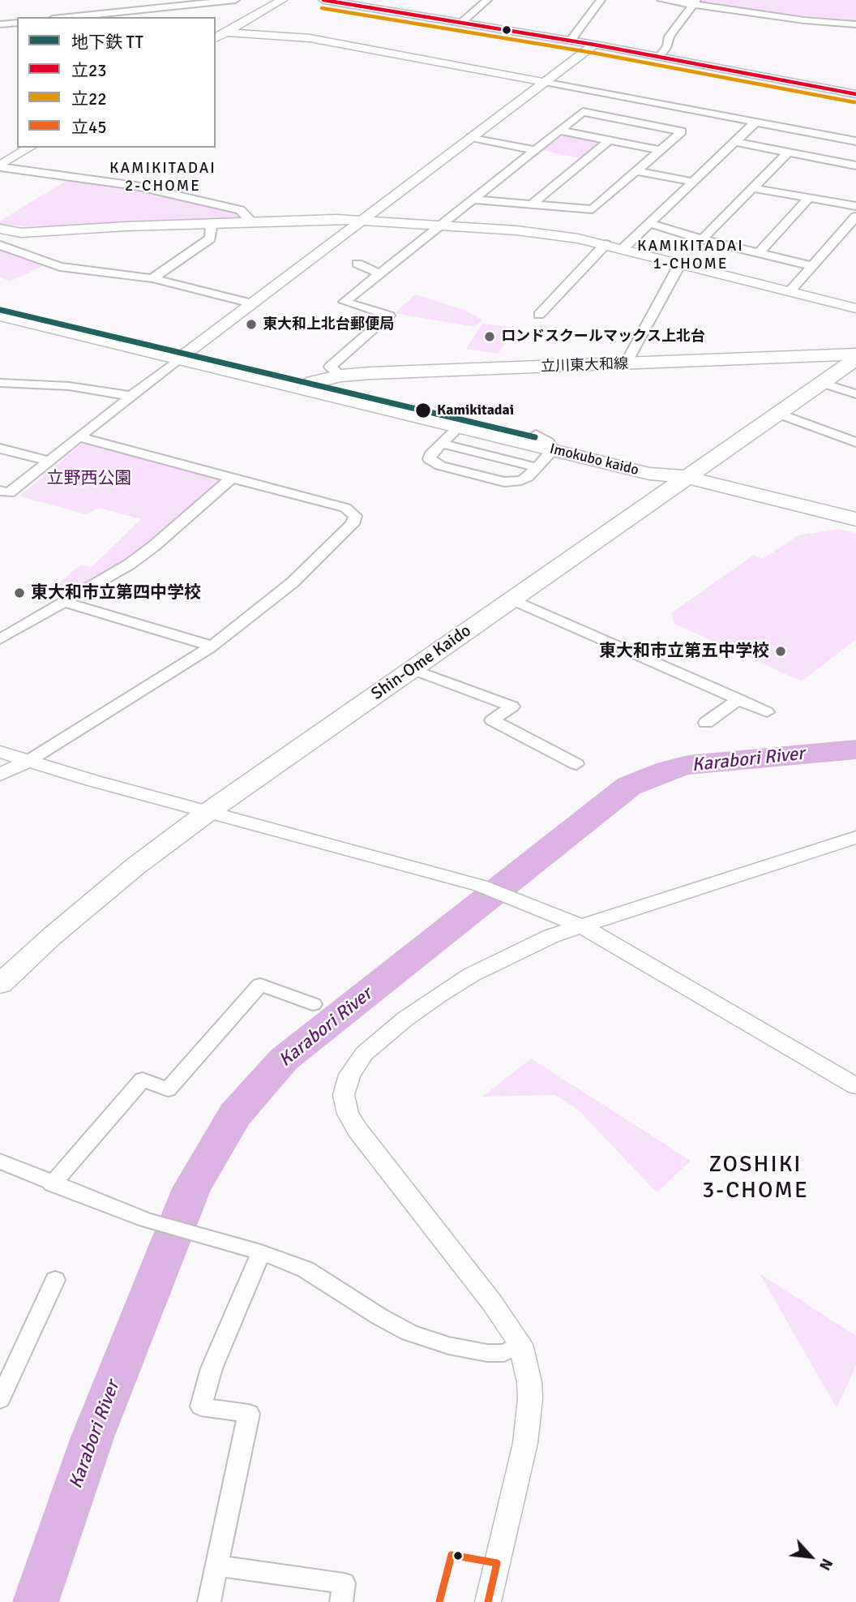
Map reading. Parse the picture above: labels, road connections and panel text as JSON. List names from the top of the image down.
{
  "streets": {
    "main road": ["立川東大和線", "Imokubo kaido", "Shin-Ome Kaido"]
  },
  "crossings": [
    ["立川東大和線", "Imokubo kaido"],
    ["Imokubo kaido", "Shin-Ome Kaido"]
  ],
  "districts": ["KAMIKITADAI 2-CHOME", "KAMIKITADAI 1-CHOME", "ZOSHIKI 3-CHOME"],
  "water": ["Karabori River"],
  "parks": ["立野西公園"],
  "places": [
    "東大和上北台郵便局",
    "ロンドスクールマックス上北台",
    "Kamikitadai",
    "東大和市立第四中学校",
    "東大和市立第五中学校"
  ],
  "lines": [
    "transit line 立23",
    "transit line 立22",
    "metro line TT",
    "transit line 立45"
  ],
  "legend": [
    "地下鉄 TT",
    "立23",
    "立22",
    "立45"
  ],
  "north": "bottom right"
}
